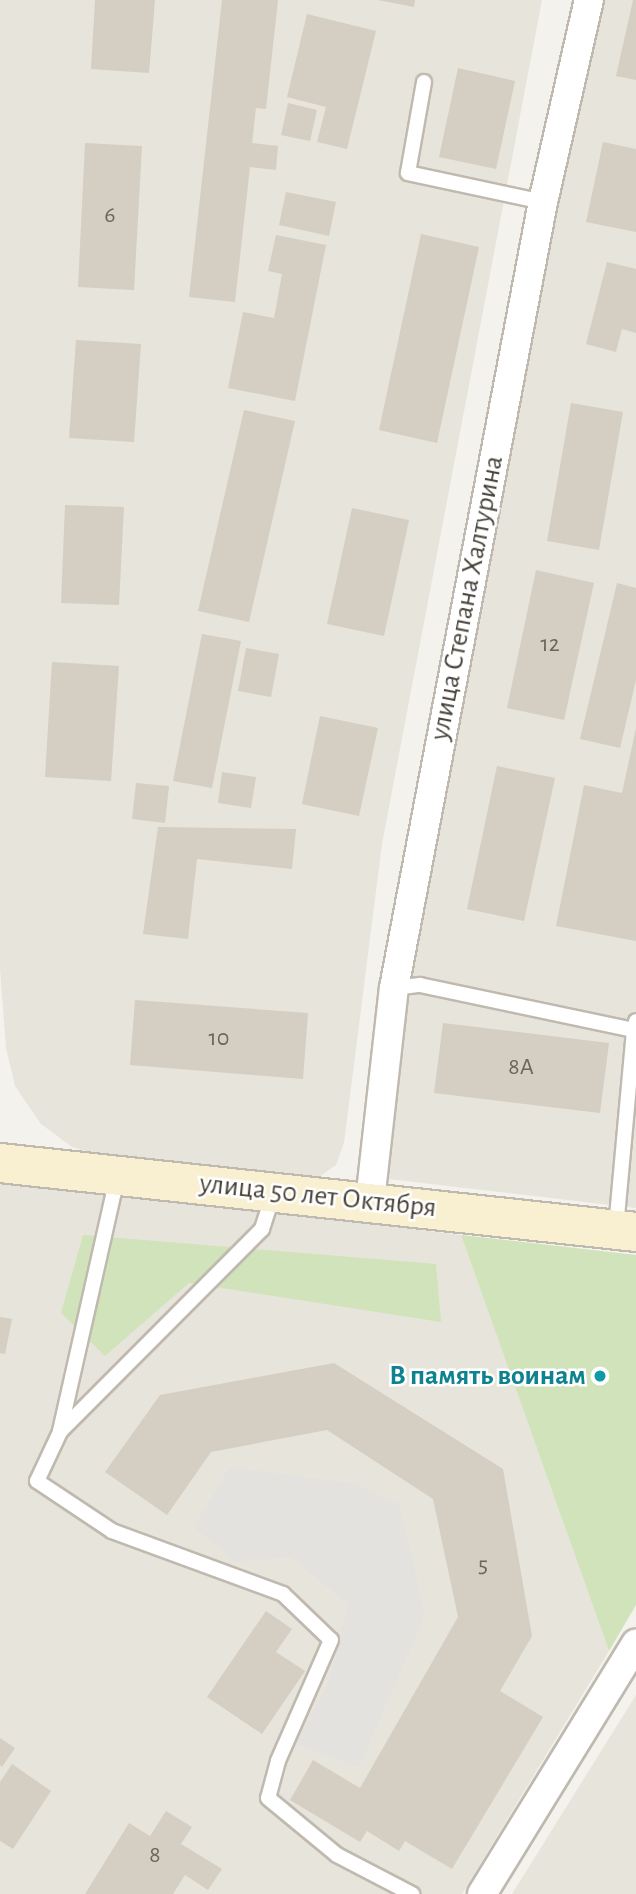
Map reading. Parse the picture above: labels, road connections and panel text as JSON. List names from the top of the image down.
{
  "streets": {
    "main road": ["улица 50 лет Октября"],
    "street": ["улица Степана Халтурина"]
  },
  "crossings": [
    ["улица Степана Халтурина", "улица 50 лет Октября"]
  ],
  "places": ["В память воинам"],
  "house_numbers": [
    "6",
    "12",
    "10",
    "8А",
    "5",
    "8"
  ]
}
